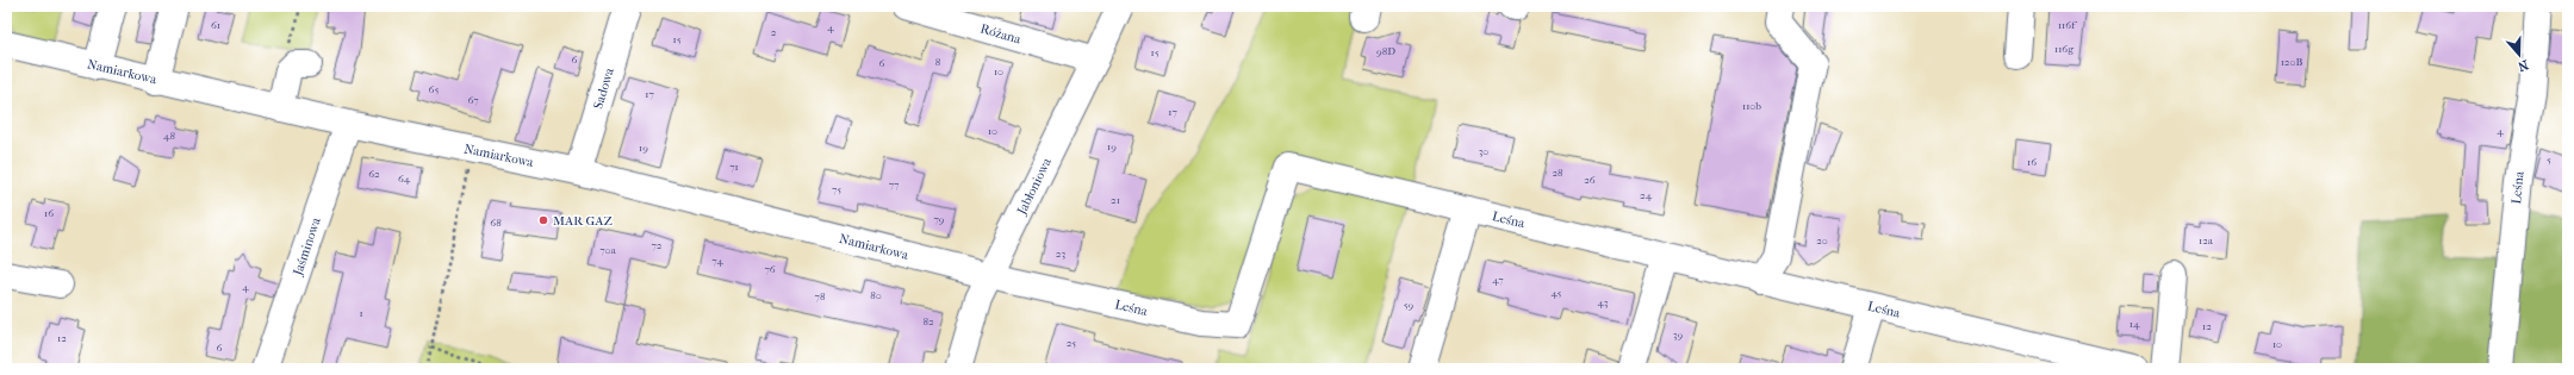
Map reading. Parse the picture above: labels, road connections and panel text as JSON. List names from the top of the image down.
{
  "streets": {
    "street": [
      "Różana",
      "Namiarkowa",
      "Sadowa",
      "Jabłoniowa",
      "Leśna",
      "Jaśminowa"
    ]
  },
  "crossings": [
    ["Różana", "Jabłoniowa"],
    ["Namiarkowa", "Sadowa"],
    ["Namiarkowa", "Jabłoniowa"],
    ["Namiarkowa", "Leśna"],
    ["Namiarkowa", "Jaśminowa"],
    ["Jabłoniowa", "Leśna"]
  ],
  "places": ["MAR GAZ"],
  "house_numbers": [
    "61",
    "116f",
    "4",
    "2",
    "15",
    "116g",
    "98D",
    "15",
    "6",
    "8",
    "120B",
    "6",
    "10",
    "65",
    "17",
    "67",
    "110b",
    "17",
    "10",
    "4",
    "48",
    "19",
    "19",
    "30",
    "5",
    "16",
    "71",
    "28",
    "62",
    "64",
    "26",
    "77",
    "75",
    "24",
    "21",
    "16",
    "79",
    "68",
    "20",
    "12a",
    "72",
    "70a",
    "23",
    "74",
    "76",
    "47",
    "4",
    "45",
    "80",
    "78",
    "43",
    "59",
    "1",
    "82",
    "14",
    "12",
    "39",
    "12",
    "25",
    "10",
    "6"
  ],
  "north": "bottom"
}
